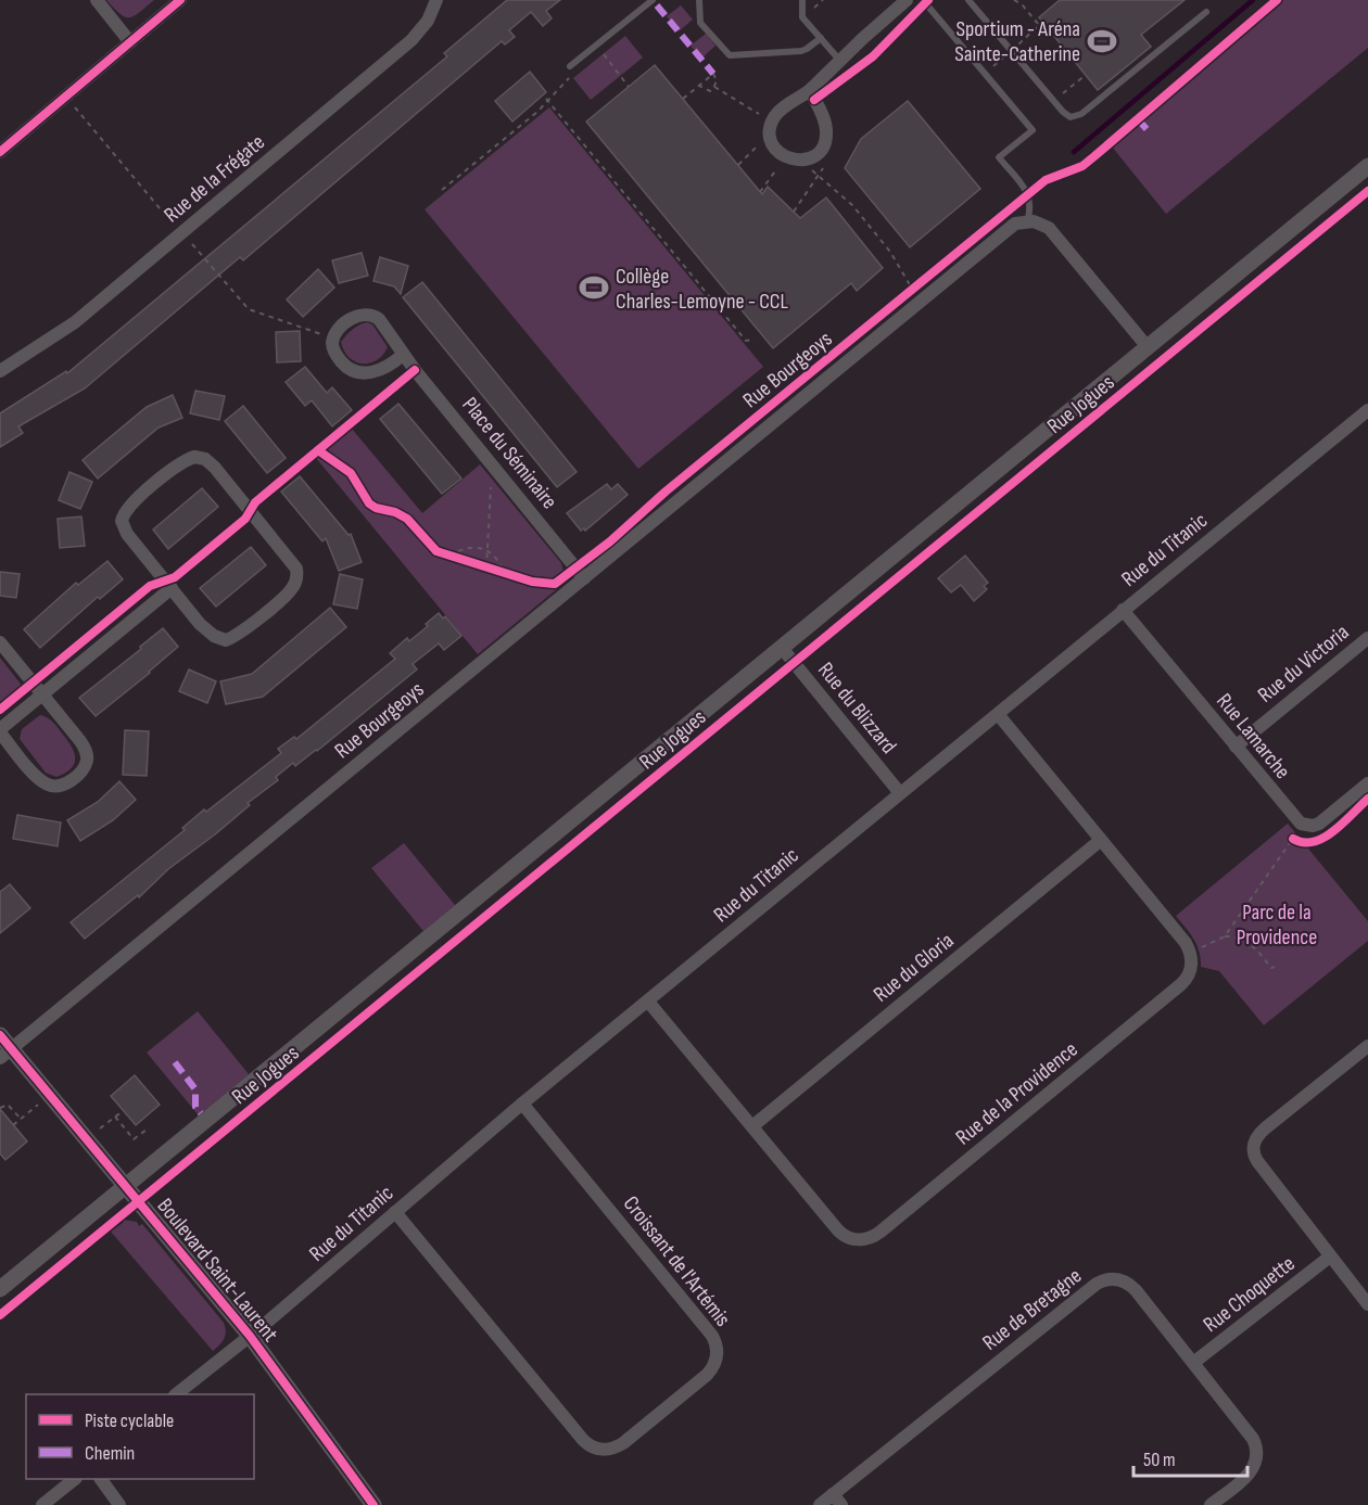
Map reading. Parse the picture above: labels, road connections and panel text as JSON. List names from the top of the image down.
{
  "streets": {
    "street": [
      "Rue de la Frégate",
      "Rue Bourgeoys",
      "Rue Jogues",
      "Place du Séminaire",
      "Rue du Titanic",
      "Rue du Victoria",
      "Rue du Blizzard",
      "Rue Lamarche",
      "Rue du Gloria",
      "Rue de la Providence",
      "Croissant de l'Artémis",
      "Boulevard Saint-Laurent",
      "Rue Choquette",
      "Rue de Bretagne"
    ]
  },
  "crossings": [
    ["Rue Bourgeoys", "Place du Séminaire"],
    ["Rue Bourgeoys", "Boulevard Saint-Laurent"],
    ["Rue Jogues", "Rue du Blizzard"],
    ["Rue Jogues", "Boulevard Saint-Laurent"],
    ["Rue du Titanic", "Rue du Blizzard"],
    ["Rue du Titanic", "Rue Lamarche"],
    ["Rue du Titanic", "Rue de la Providence"],
    ["Rue du Titanic", "Croissant de l'Artémis"],
    ["Rue du Titanic", "Boulevard Saint-Laurent"],
    ["Rue du Victoria", "Rue Lamarche"],
    ["Rue du Gloria", "Rue de la Providence"],
    ["Rue Choquette", "Rue de Bretagne"]
  ],
  "parks": ["Parc de la Providence"],
  "places": {
    "sports": ["Sportium - Aréna Sainte-Catherine", "Collège Charles-Lemoyne - CCL"]
  },
  "legend": ["Piste cyclable", "Chemin"],
  "scale_bar": "50 m"
}
